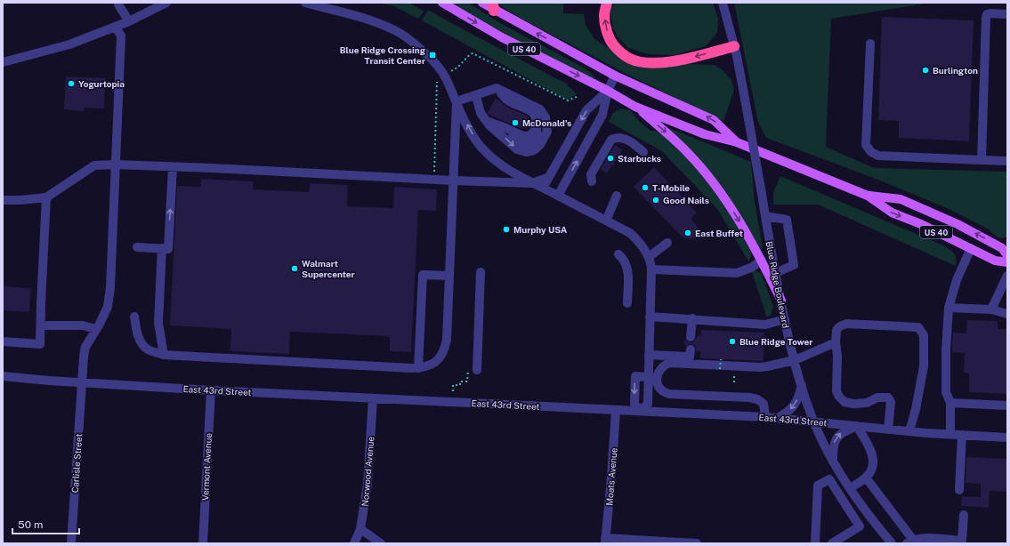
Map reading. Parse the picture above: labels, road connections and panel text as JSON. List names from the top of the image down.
{
  "streets": {
    "main road": ["US 40"],
    "street": [
      "Blue Ridge Boulevard",
      "East 43rd Street",
      "Carlisle Street",
      "Vermont Avenue",
      "Norwood Avenue",
      "Moats Avenue"
    ]
  },
  "crossings": [
    ["Blue Ridge Boulevard", "East 43rd Street"],
    ["East 43rd Street", "Carlisle Street"],
    ["East 43rd Street", "Vermont Avenue"],
    ["East 43rd Street", "Norwood Avenue"],
    ["East 43rd Street", "Moats Avenue"]
  ],
  "places": {
    "transit": ["Blue Ridge Crossing Transit Center"],
    "other": [
      "Burlington",
      "Yogurtopia",
      "McDonald's",
      "Starbucks",
      "T-Mobile",
      "Good Nails",
      "Murphy USA",
      "East Buffet",
      "Walmart Supercenter",
      "Blue Ridge Tower"
    ]
  },
  "scale_bar": "50 m"
}
